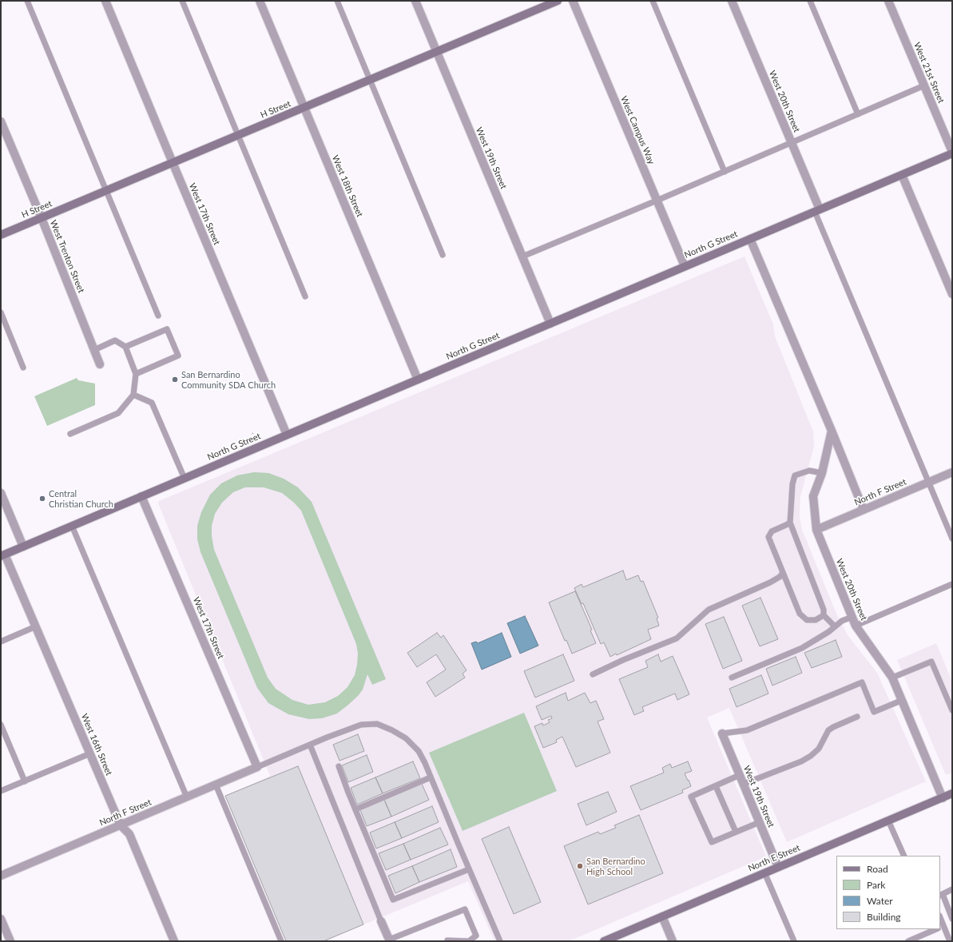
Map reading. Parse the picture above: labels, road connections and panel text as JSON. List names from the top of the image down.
{
  "streets": {
    "street": [
      "West 21st Street",
      "West 20th Street",
      "H Street",
      "West Campus Way",
      "West 19th Street",
      "West 18th Street",
      "West 17th Street",
      "North G Street",
      "West Trenton Street",
      "North F Street",
      "West 16th Street",
      "North E Street"
    ]
  },
  "crossings": [
    ["West 21st Street", "North G Street"],
    ["West 20th Street", "North G Street"],
    ["West 20th Street", "North F Street"],
    ["West 20th Street", "North E Street"],
    ["H Street", "West 19th Street"],
    ["H Street", "West 18th Street"],
    ["H Street", "West 17th Street"],
    ["H Street", "West Trenton Street"],
    ["West Campus Way", "North G Street"],
    ["West 19th Street", "North G Street"],
    ["West 19th Street", "North E Street"],
    ["West 18th Street", "North G Street"],
    ["West 17th Street", "North G Street"],
    ["West 17th Street", "North F Street"],
    ["North G Street", "West 16th Street"],
    ["North F Street", "West 16th Street"]
  ],
  "places": ["San Bernardino Community SDA Church", "Central Christian Church", "San Bernardino High School"],
  "legend": [
    "Road",
    "Park",
    "Water",
    "Building"
  ]
}
